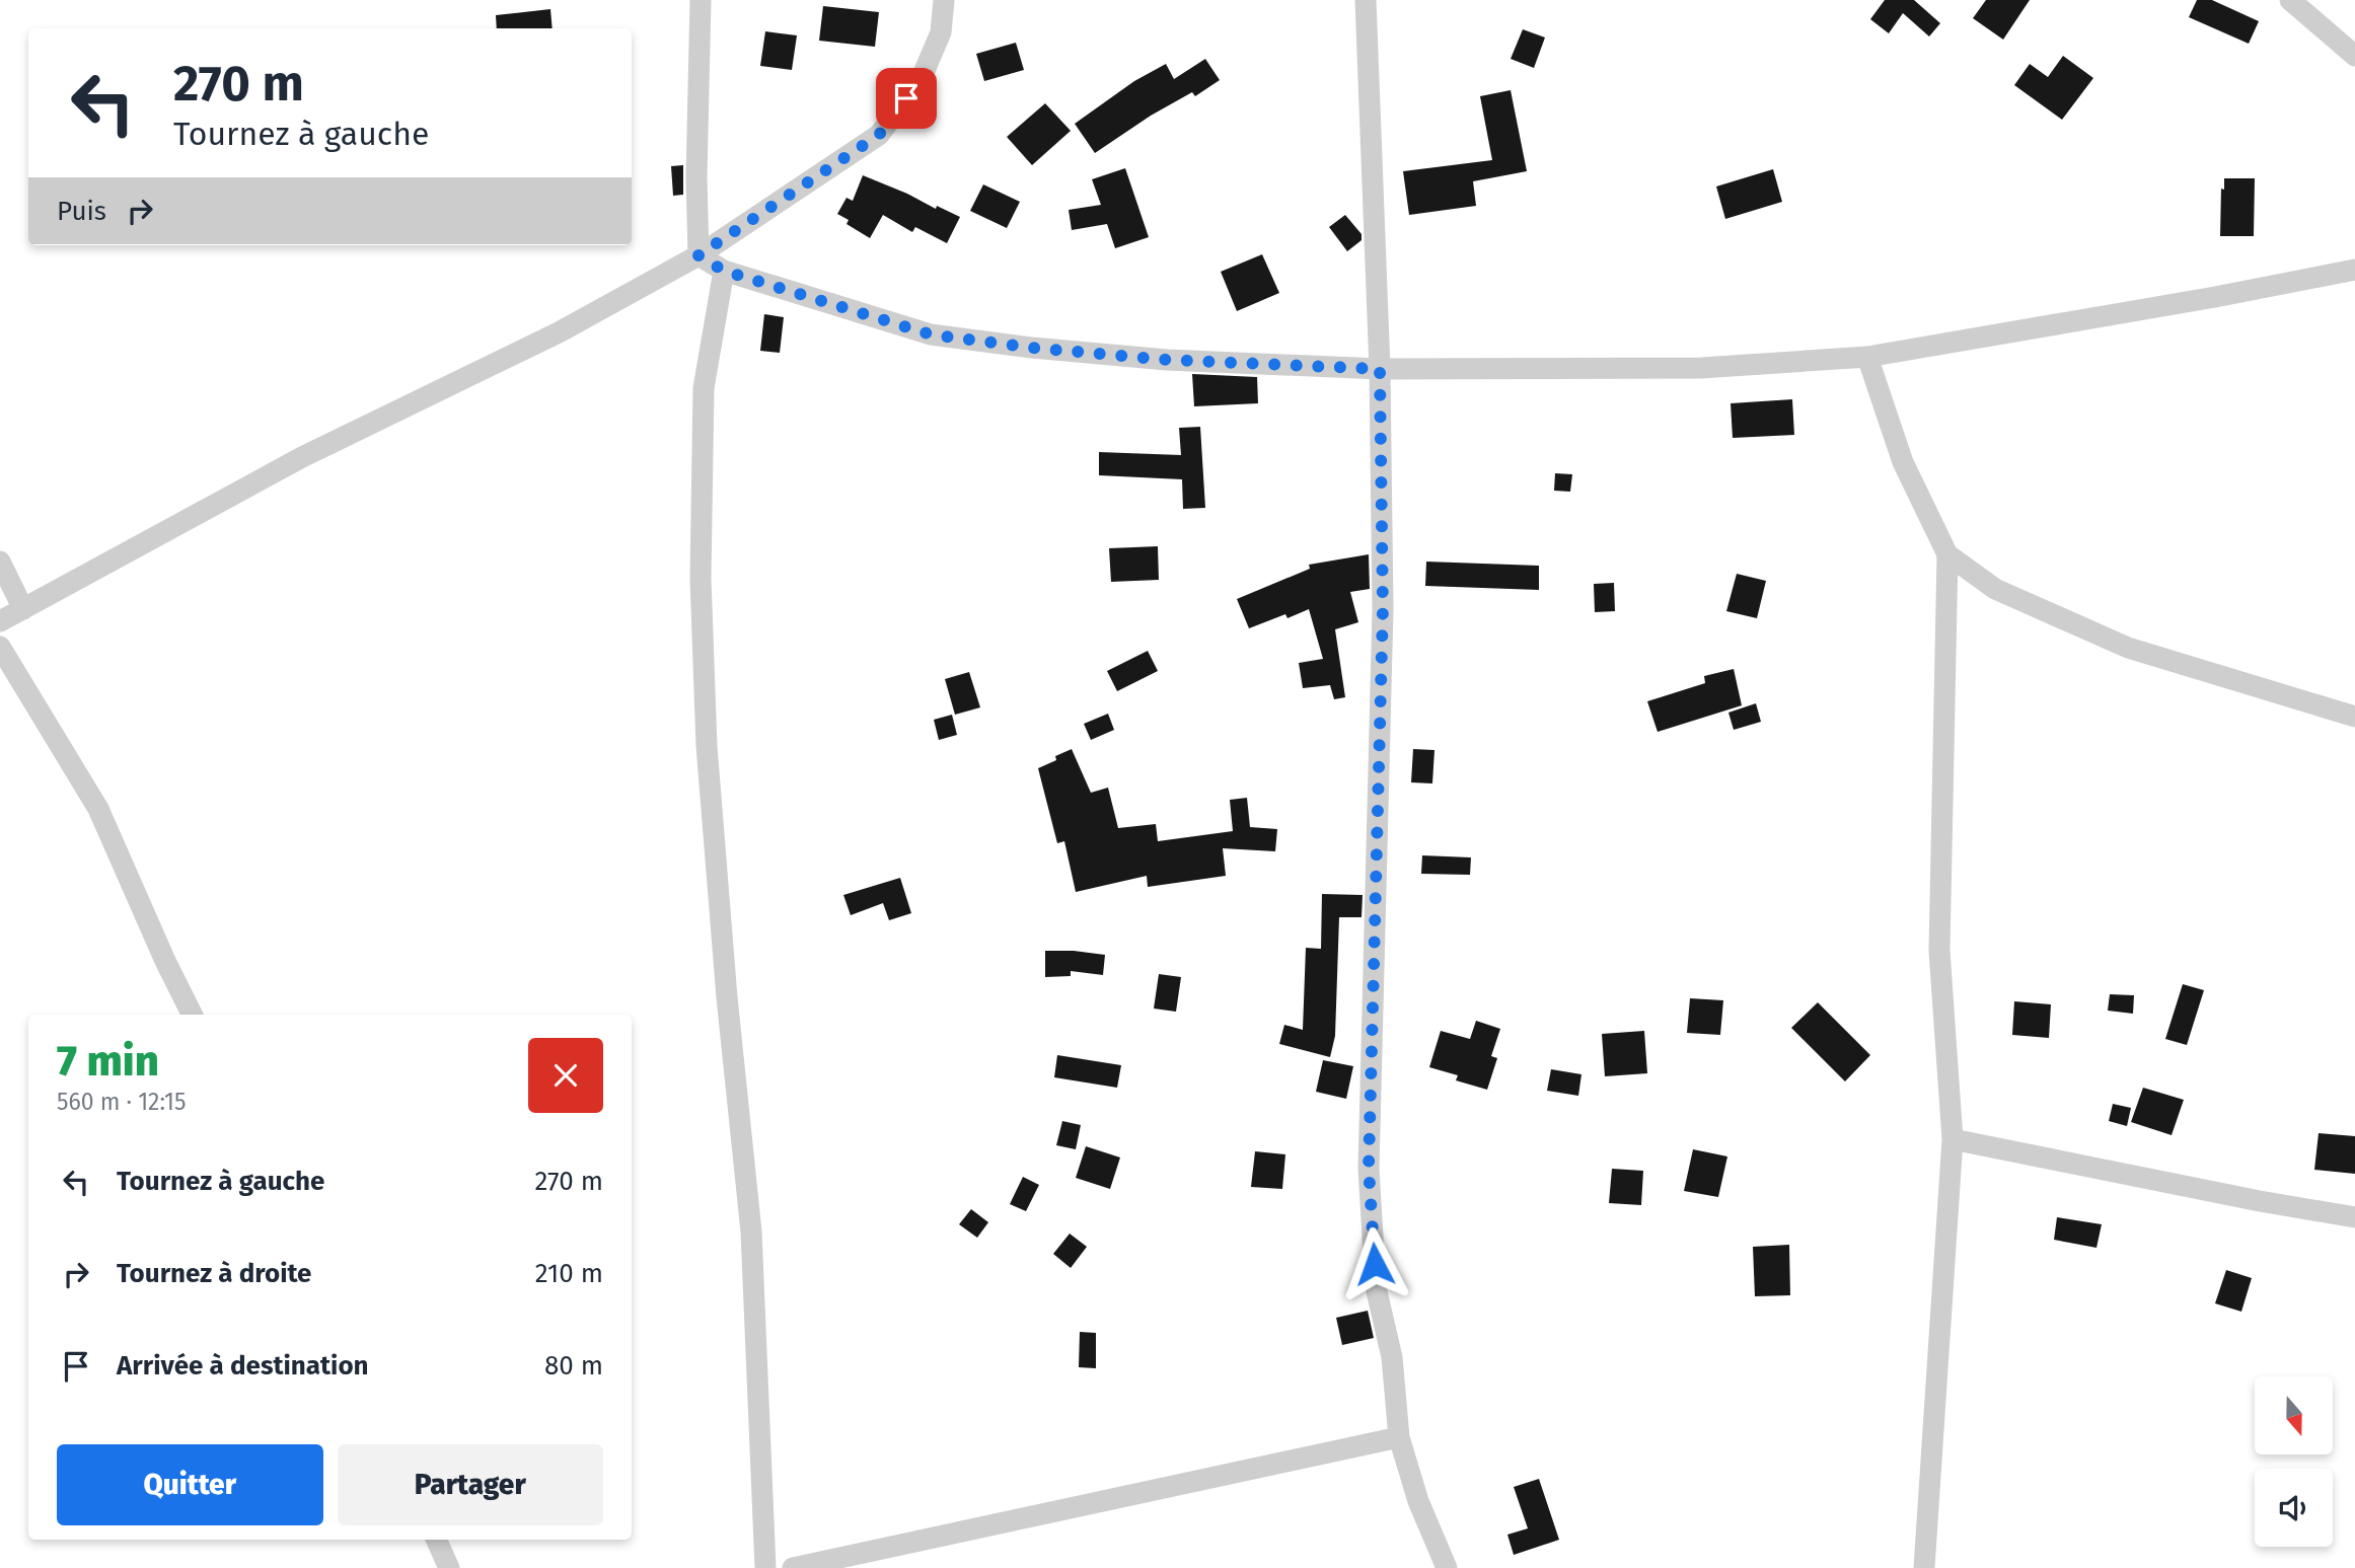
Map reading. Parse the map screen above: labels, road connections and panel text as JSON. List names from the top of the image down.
{
  "north": "bottom",
  "page": {
    "turn": ["270 m", "Tournez à gauche"],
    "then": "Puis",
    "heading": ["7 min", "560 m · 12:15"],
    "list": [
      {
        "name": "Tournez à gauche",
        "value": "270 m"
      },
      {
        "name": "Tournez à droite",
        "value": "210 m"
      },
      {
        "name": "Arrivée à destination",
        "value": "80 m"
      }
    ],
    "buttons": ["Quitter", "Partager"]
  }
}
